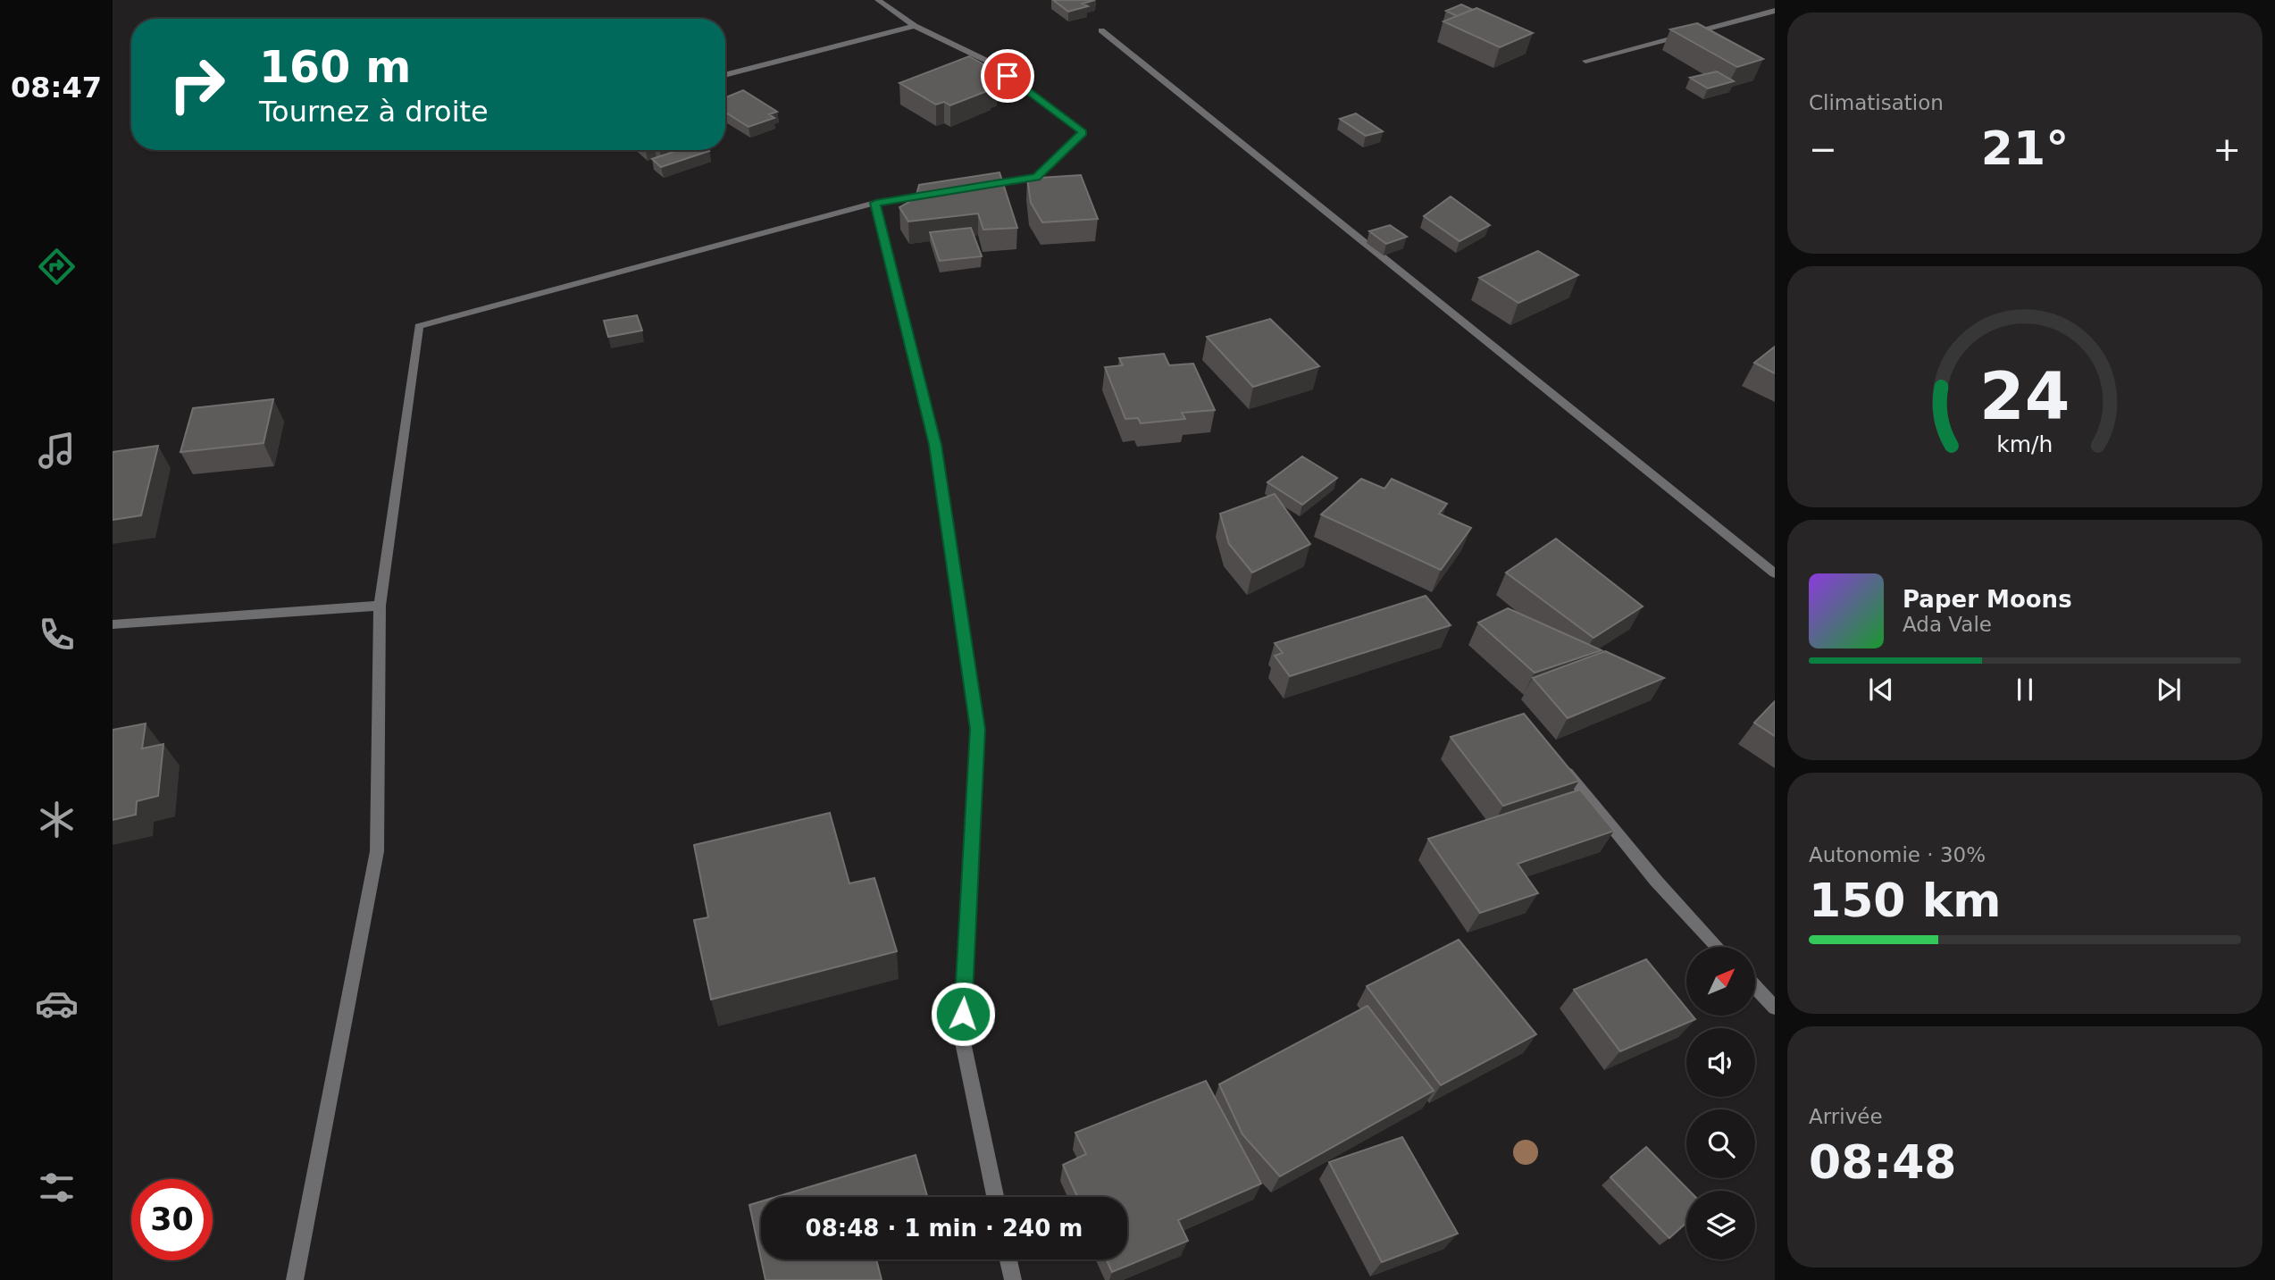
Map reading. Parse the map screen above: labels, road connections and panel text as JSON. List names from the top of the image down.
{
  "north": "top right",
  "page": {
    "tabs": "08:47",
    "tile": [
      "Climatisation",
      ["Autonomie · 30%", "150 km"],
      ["Arrivée", "08:48"]
    ],
    "turn": ["160 m", "Tournez à droite"],
    "heat": ["−", "21°", "+"],
    "song": ["Paper Moons", "Ada Vale"],
    "limit": "30",
    "trip": "08:48 · 1 min · 240 m",
    "gauge": ["24", "km/h"]
  }
}
